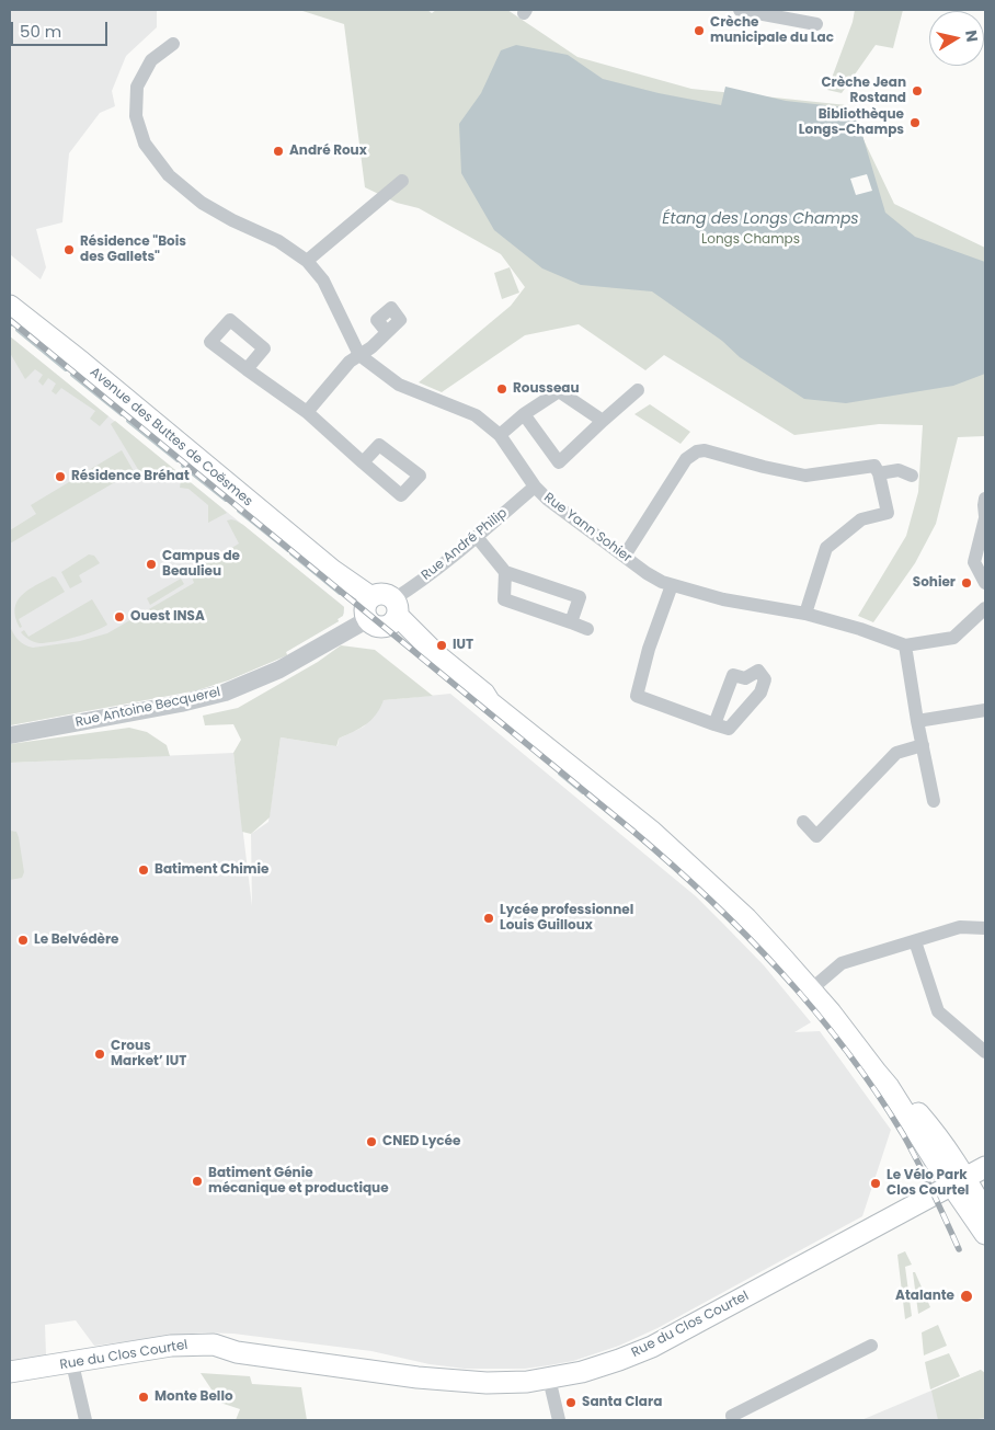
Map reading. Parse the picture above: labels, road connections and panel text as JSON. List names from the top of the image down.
{
  "streets": {
    "main road": ["Avenue des Buttes de Coësmes", "Rue du Clos Courtel"],
    "street": ["Rue Yann Sohier", "Rue André Philip", "Rue Antoine Becquerel"]
  },
  "crossings": [
    ["Avenue des Buttes de Coësmes", "Rue André Philip"],
    ["Avenue des Buttes de Coësmes", "Rue Antoine Becquerel"],
    ["Avenue des Buttes de Coësmes", "Rue du Clos Courtel"],
    ["Rue Yann Sohier", "Rue André Philip"],
    ["Rue André Philip", "Rue Antoine Becquerel"]
  ],
  "water": ["Étang des Longs Champs"],
  "parks": ["Longs Champs"],
  "places": [
    "Crèche municipale du Lac",
    "Crèche Jean Rostand",
    "Bibliothèque Longs-Champs",
    "André Roux",
    "Résidence \"Bois des Gallets\"",
    "Rousseau",
    "Résidence Bréhat",
    "Campus de Beaulieu",
    "Sohier",
    "Ouest INSA",
    "IUT",
    "Batiment Chimie",
    "Lycée professionnel Louis Guilloux",
    "Le Belvédère",
    "Crous Market’ IUT",
    "CNED Lycée",
    "Batiment Génie mécanique et productique",
    "Le Vélo Park Clos Courtel",
    "Atalante",
    "Monte Bello",
    "Santa Clara"
  ],
  "scale_bar": "50 m",
  "north": "right"
}
